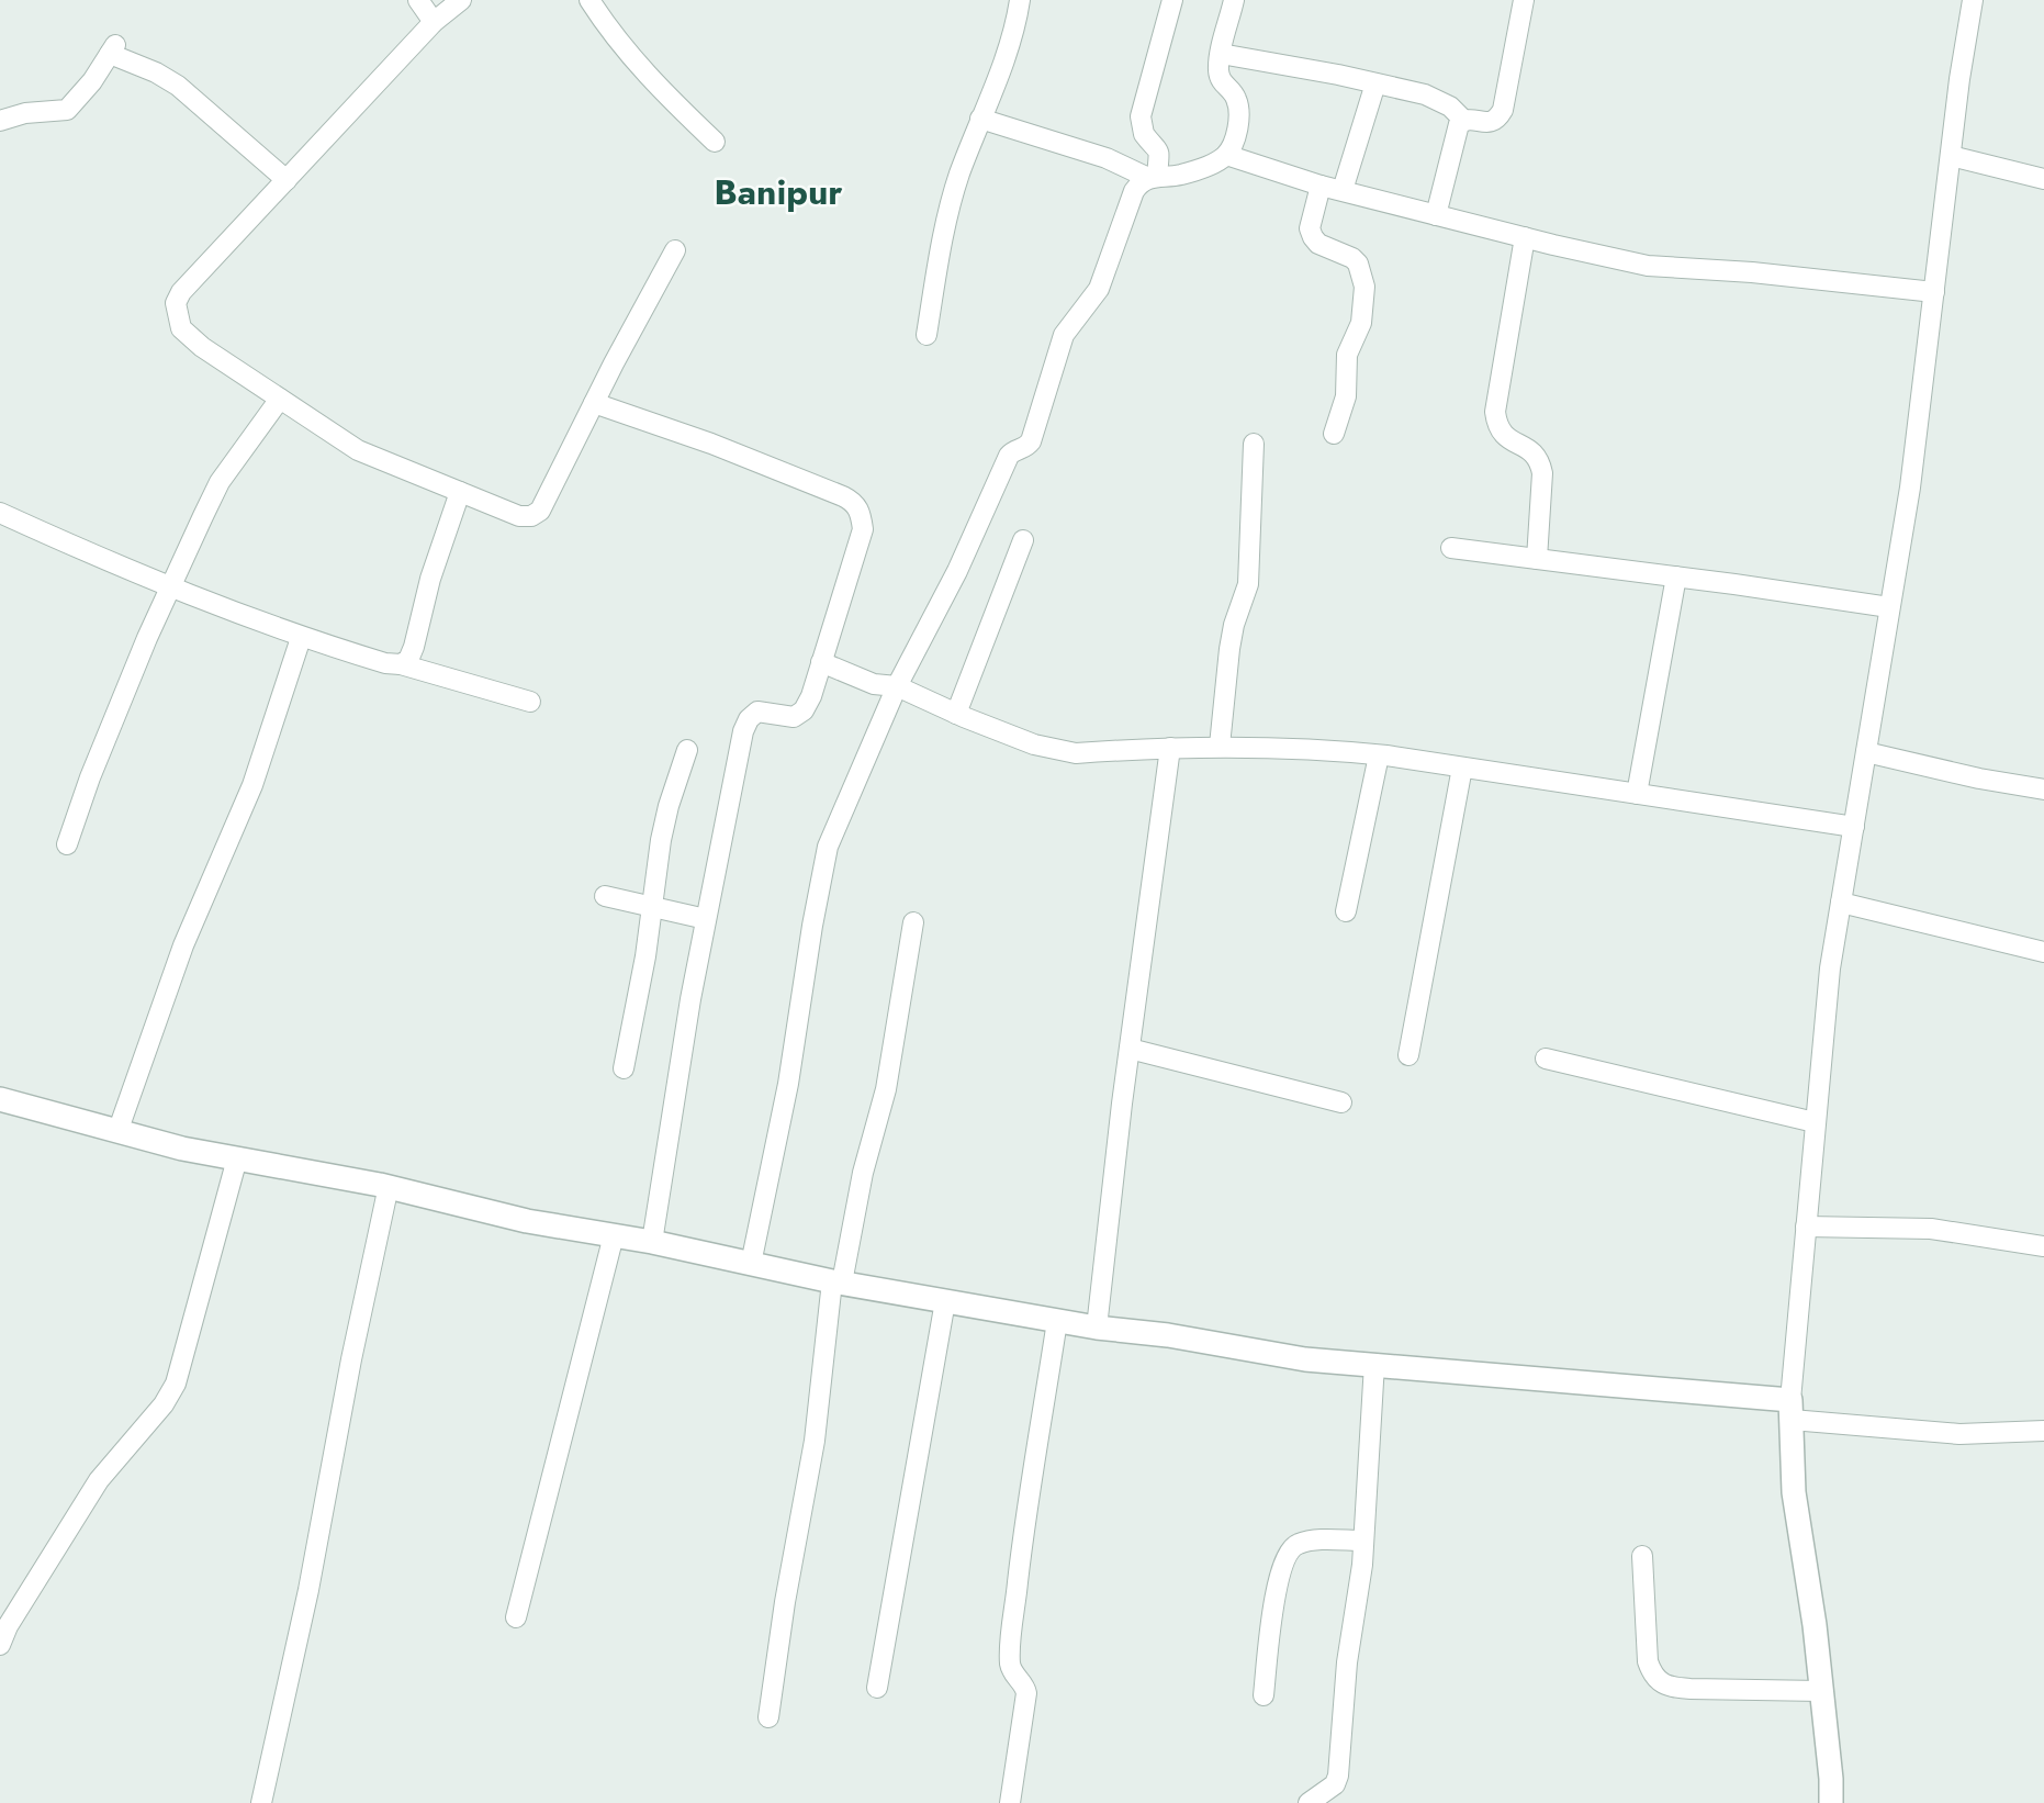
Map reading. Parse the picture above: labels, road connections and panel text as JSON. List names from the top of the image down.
{
  "districts": ["Banipur"]
}
